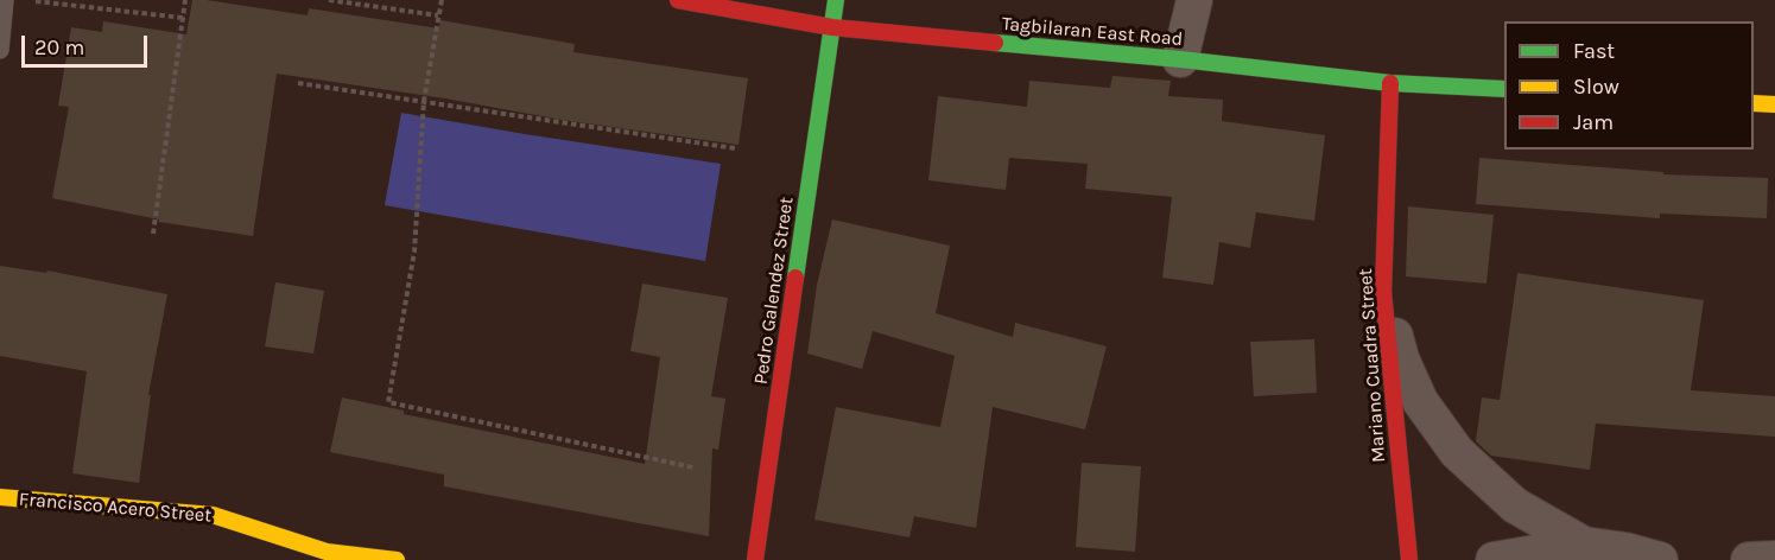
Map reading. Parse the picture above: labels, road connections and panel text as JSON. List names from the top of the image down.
{
  "streets": {
    "street": [
      "Tagbilaran East Road",
      "Pedro Galendez Street",
      "Mariano Cuadra Street",
      "Francisco Acero Street"
    ]
  },
  "crossings": [
    ["Tagbilaran East Road", "Pedro Galendez Street"],
    ["Tagbilaran East Road", "Mariano Cuadra Street"]
  ],
  "legend": ["Fast", "Slow", "Jam"],
  "scale_bar": "20 m"
}
